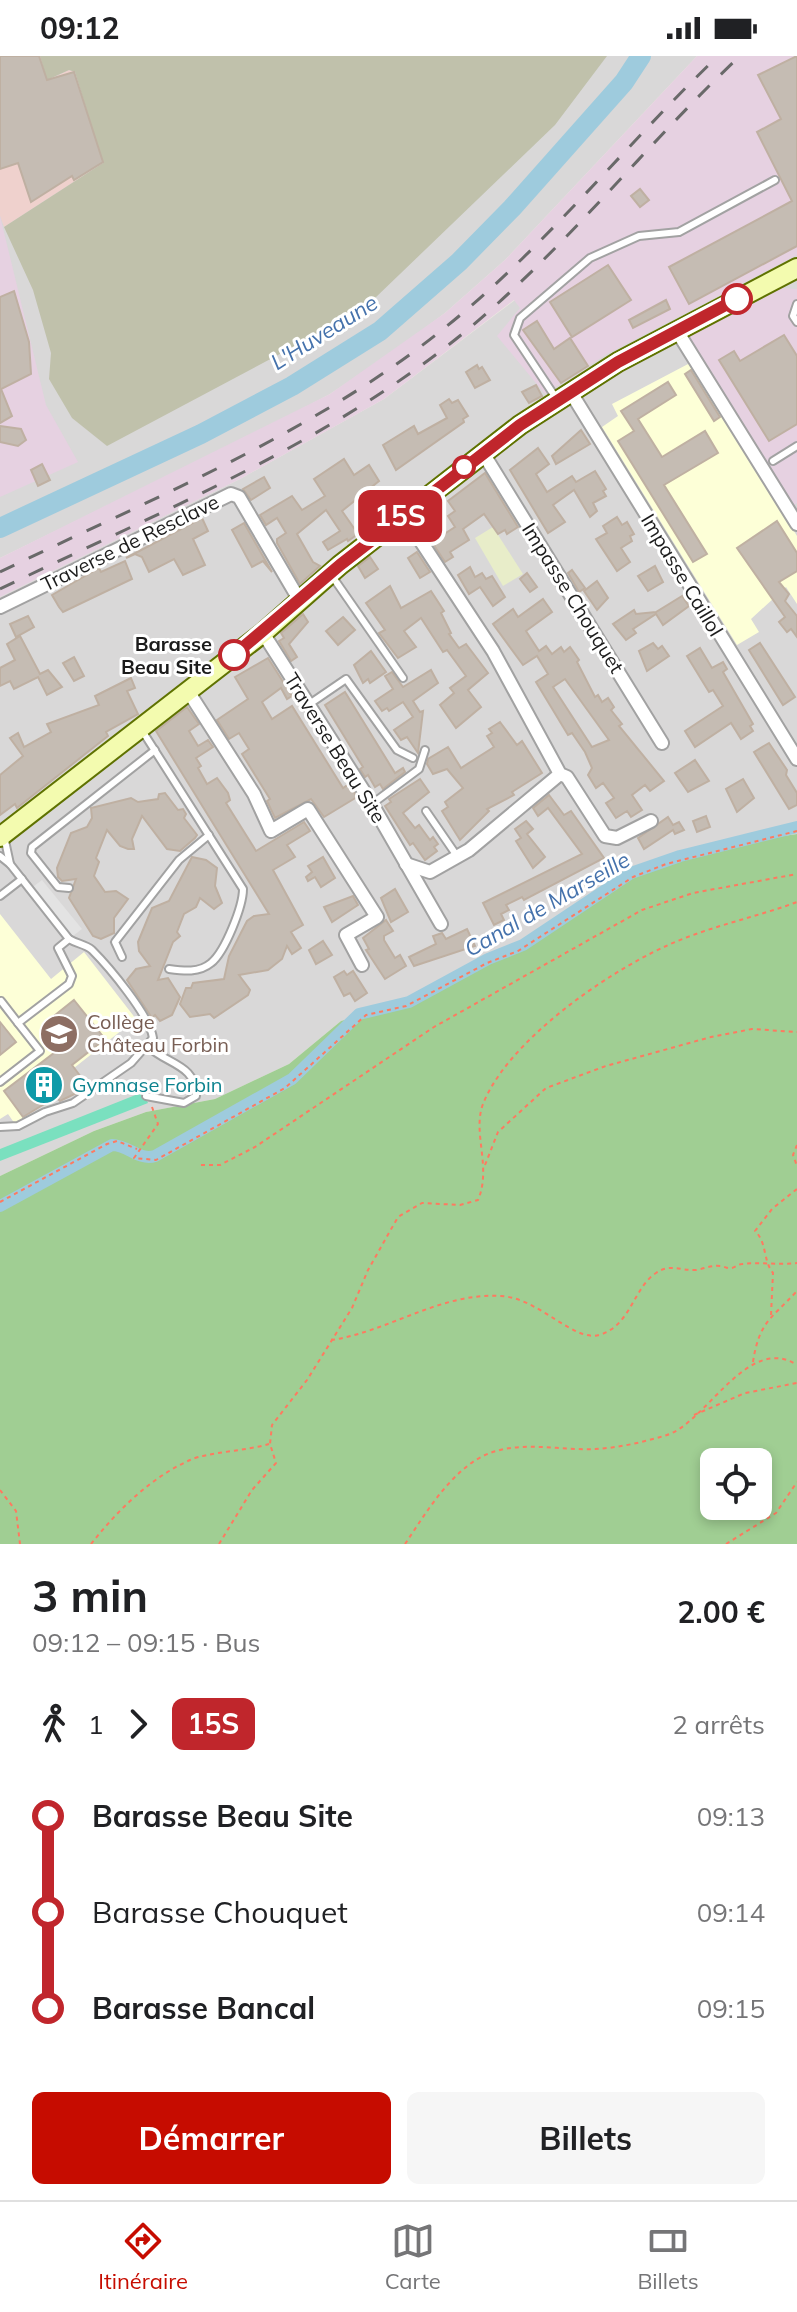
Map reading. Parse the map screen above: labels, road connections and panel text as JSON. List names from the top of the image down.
{
  "streets": {
    "street": [
      "Traverse de Resclave",
      "Impasse Caillol",
      "Impasse Chouquet",
      "Traverse Beau Site"
    ]
  },
  "water": ["L'Huveaune", "Canal de Marseille"],
  "places": {
    "other": ["Barasse Beau Site"],
    "school or university": ["Collège Château Forbin"],
    "building": ["Gymnase Forbin"]
  },
  "lines": ["bus line 15S"],
  "page": {
    "status": "09:12",
    "on_map": "15S",
    "heading": ["3 min", "09:12 – 09:15 · Bus", "2.00 €"],
    "legs": ["1", "15S", "2 arrêts"],
    "list": [
      {
        "name": "Barasse Beau Site",
        "value": "09:13"
      },
      {
        "name": "Barasse Chouquet",
        "value": "09:14"
      },
      {
        "name": "Barasse Bancal",
        "value": "09:15"
      }
    ],
    "buttons": ["Démarrer", "Billets"],
    "tabs": ["Itinéraire", "Carte", "Billets"]
  }
}
